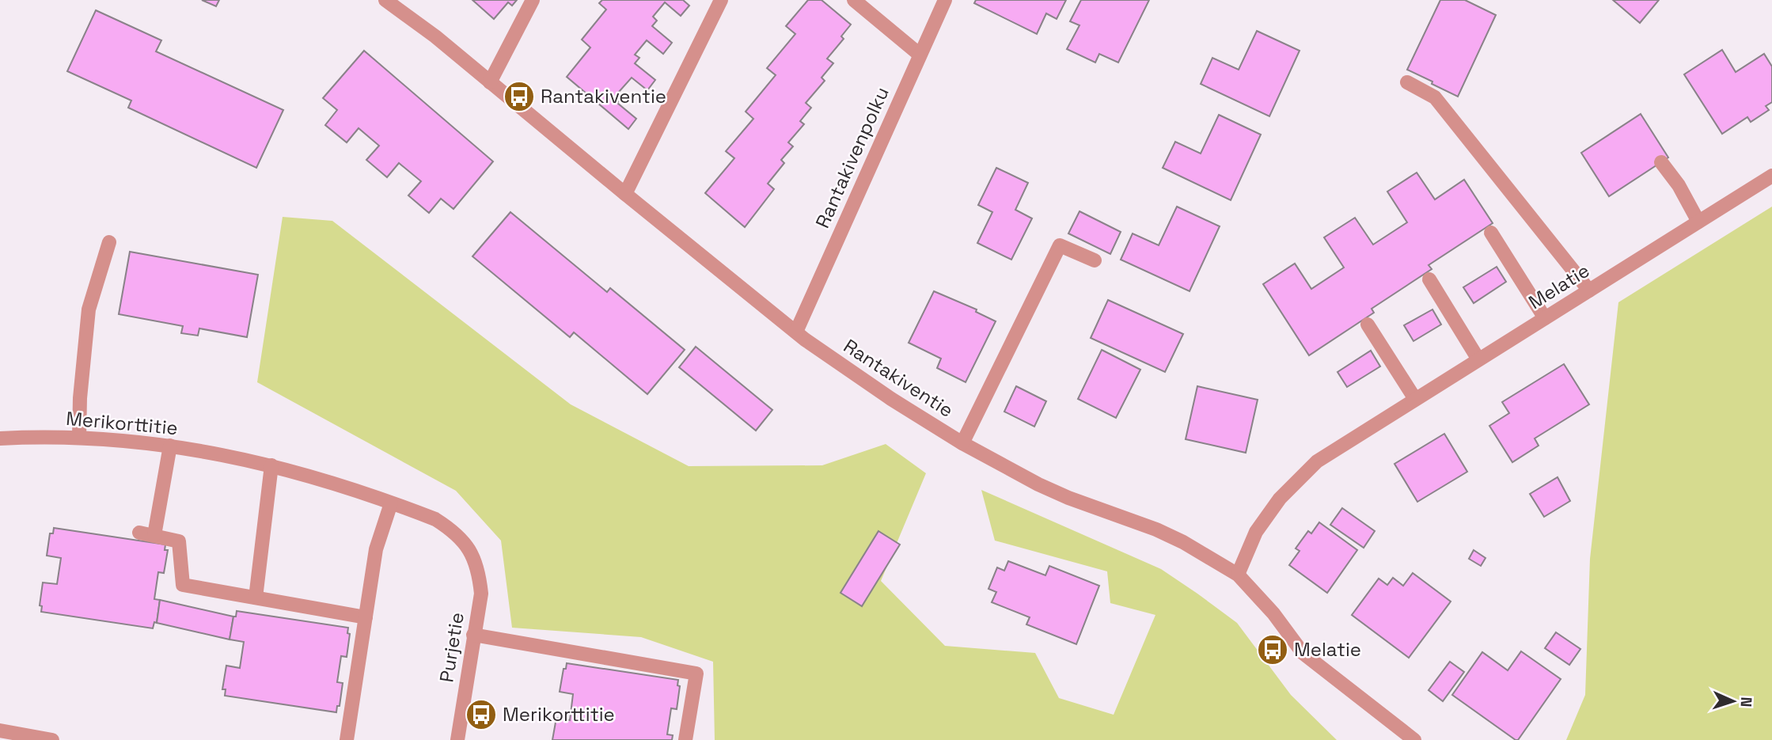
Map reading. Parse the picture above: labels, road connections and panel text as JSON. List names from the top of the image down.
{
  "streets": {
    "street": [
      "Rantakivenpolku",
      "Melatie",
      "Rantakiventie",
      "Merikorttitie",
      "Purjetie"
    ]
  },
  "crossings": [
    ["Rantakivenpolku", "Rantakiventie"],
    ["Melatie", "Rantakiventie"],
    ["Merikorttitie", "Purjetie"]
  ],
  "places": {
    "bus stop": ["Rantakiventie", "Melatie", "Merikorttitie"]
  },
  "north": "right"
}
